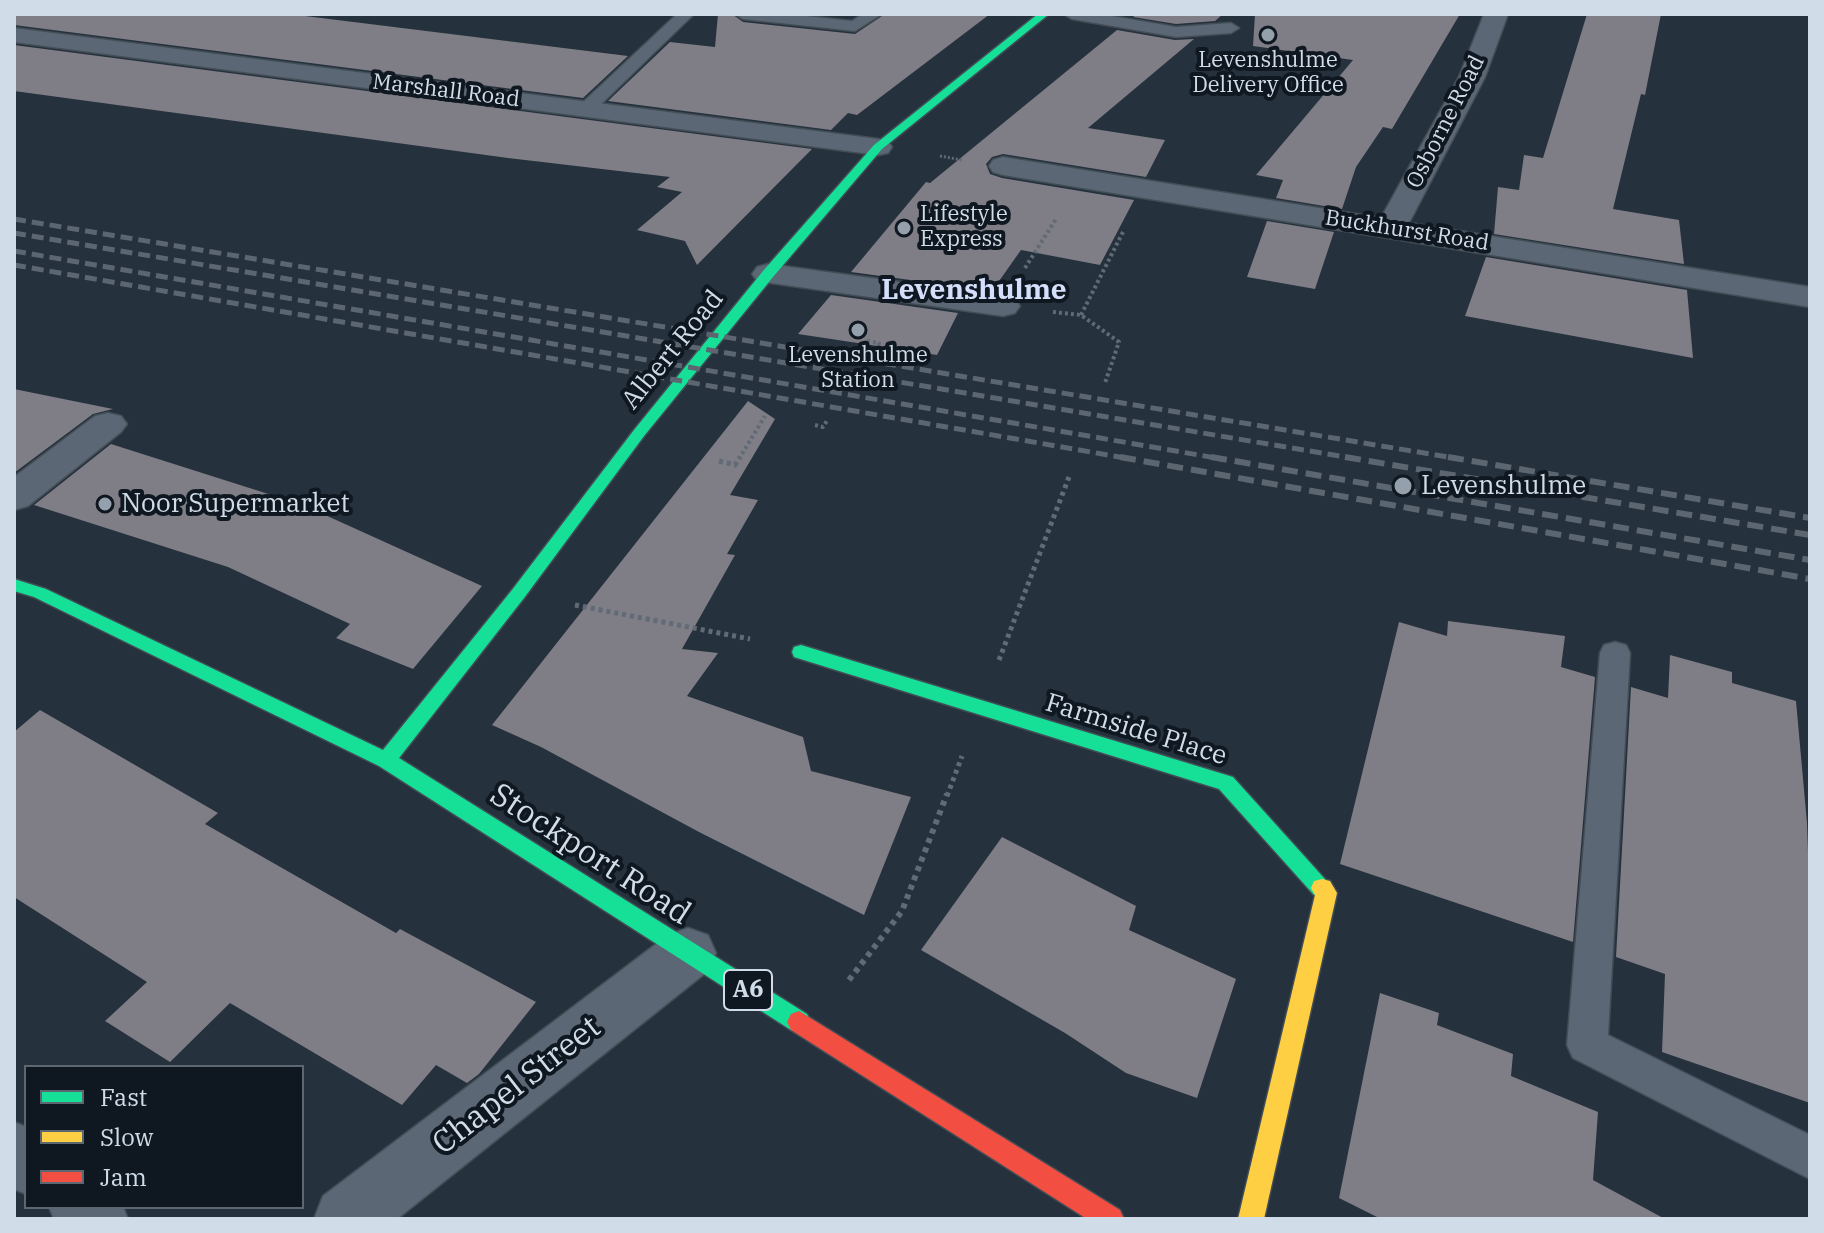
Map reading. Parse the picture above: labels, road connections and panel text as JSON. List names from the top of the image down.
{
  "streets": {
    "main road": [
      "Albert Road",
      "Farmside Place",
      "Stockport Road",
      "A6"
    ],
    "street": [
      "Marshall Road",
      "Osborne Road",
      "Buckhurst Road",
      "Chapel Street"
    ]
  },
  "crossings": [
    ["Marshall Road", "Albert Road"],
    ["Osborne Road", "Buckhurst Road"],
    ["Albert Road", "Stockport Road"],
    ["Stockport Road", "Chapel Street"]
  ],
  "districts": ["Levenshulme"],
  "places": [
    "Levenshulme Delivery Office",
    "Lifestyle Express",
    "Levenshulme Station",
    "Levenshulme",
    "Noor Supermarket"
  ],
  "legend": ["Fast", "Slow", "Jam"]
}
